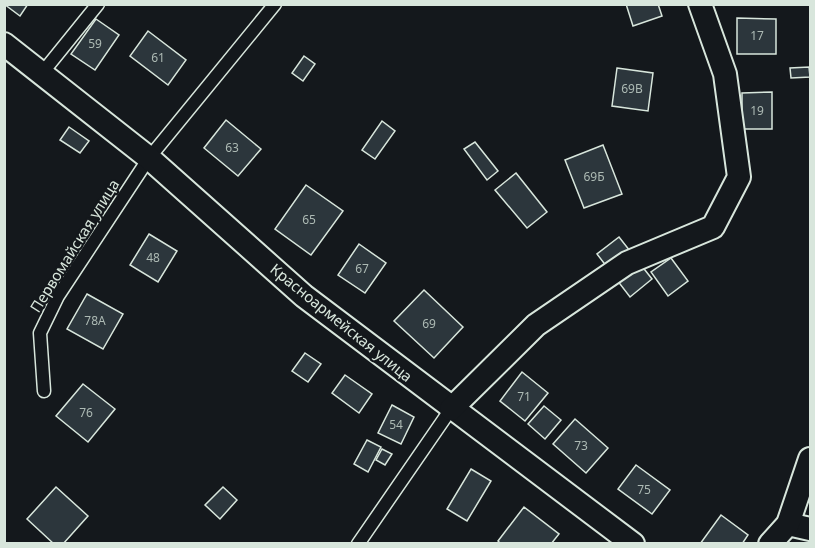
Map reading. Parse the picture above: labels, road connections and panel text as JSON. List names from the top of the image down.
{
  "streets": {
    "street": ["Красноармейская улица"],
    "lane": ["Первомайская улица"]
  },
  "crossings": [
    ["Первомайская улица", "Красноармейская улица"]
  ],
  "house_numbers": [
    "17",
    "59",
    "61",
    "69В",
    "19",
    "63",
    "69Б",
    "65",
    "48",
    "67",
    "78А",
    "69",
    "71",
    "76",
    "54",
    "73",
    "75"
  ]
}
